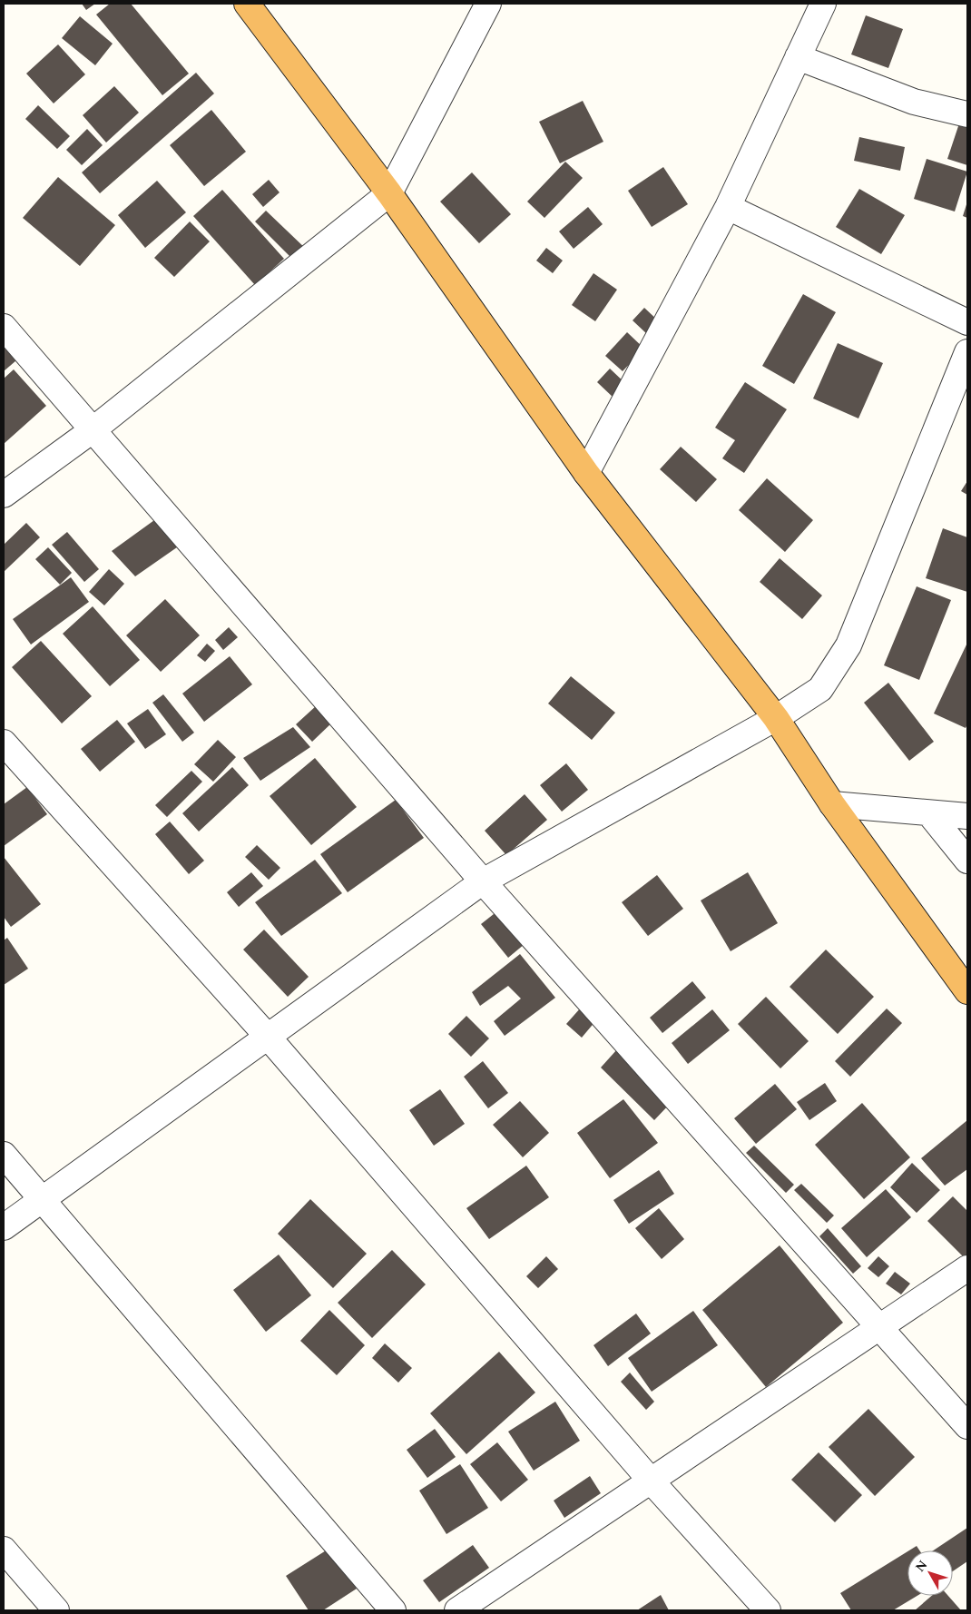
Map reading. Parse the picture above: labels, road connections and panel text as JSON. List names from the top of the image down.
{
  "north": "top left"
}
